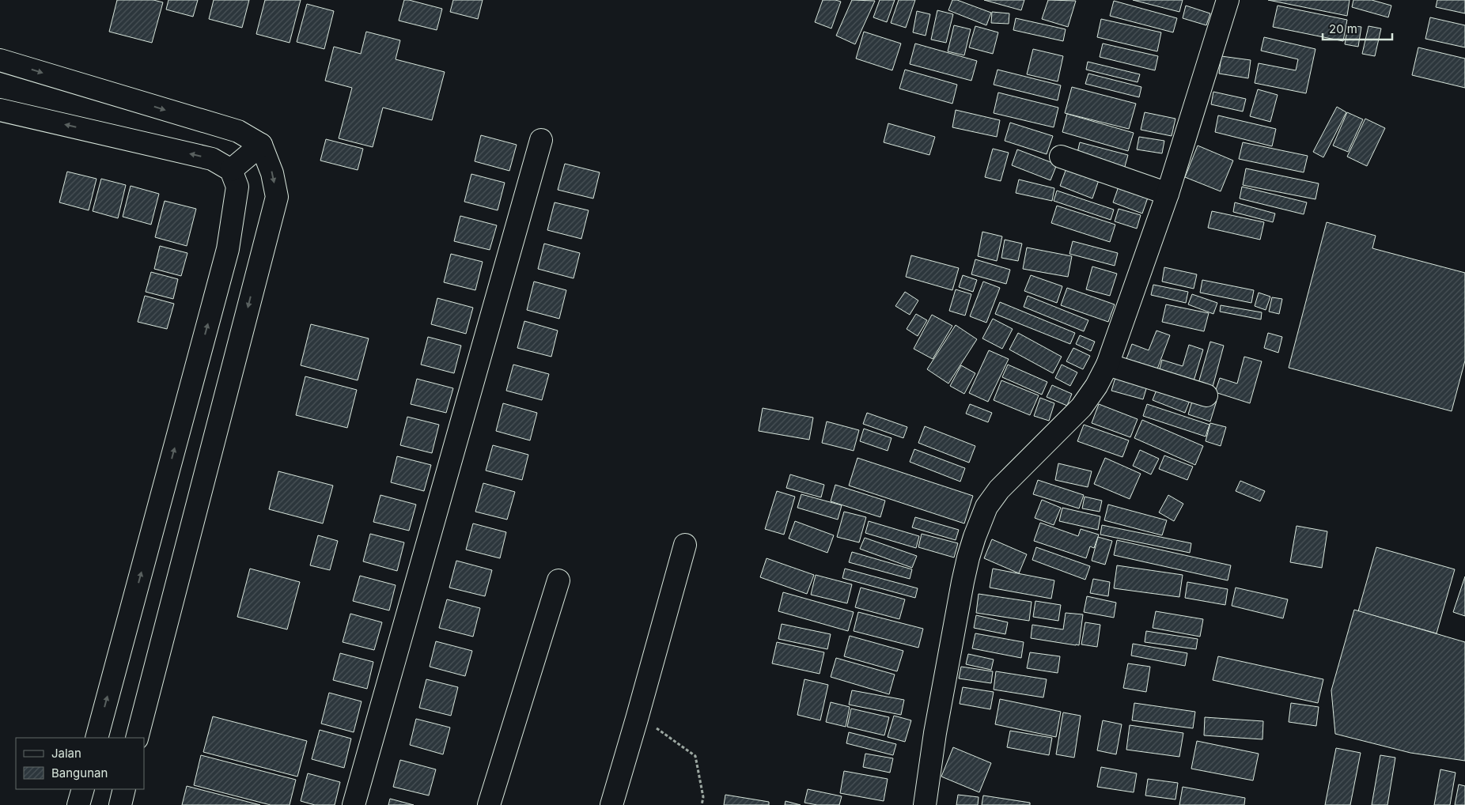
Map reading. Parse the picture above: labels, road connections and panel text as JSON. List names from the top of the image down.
{
  "legend": ["Jalan", "Bangunan"],
  "scale_bar": "20 m"
}
